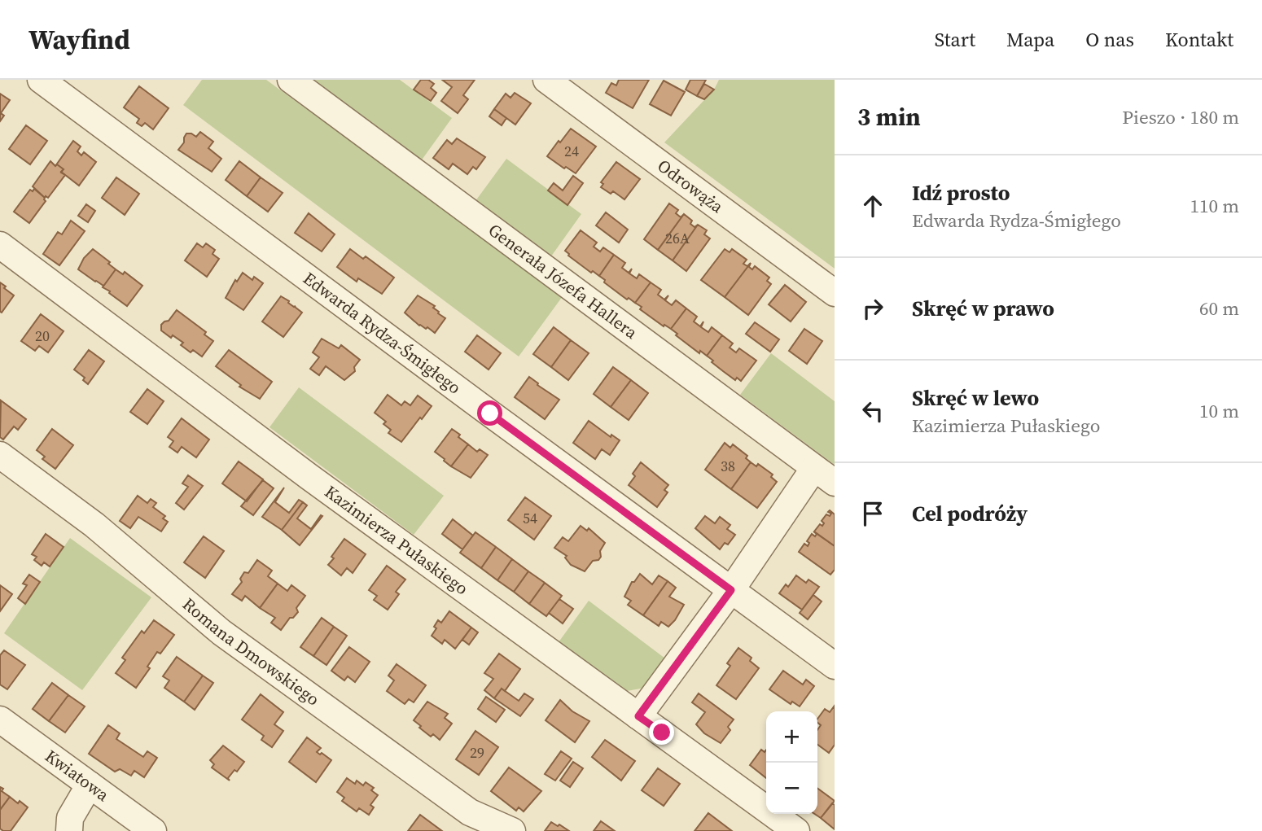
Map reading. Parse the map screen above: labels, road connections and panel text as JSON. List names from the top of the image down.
{
  "streets": {
    "street": [
      "Odrowąża",
      "Generała Józefa Hallera",
      "Edwarda Rydza-Śmigłego",
      "Kazimierza Pułaskiego",
      "Romana Dmowskiego",
      "Kwiatowa"
    ]
  },
  "house_numbers": [
    "24",
    "26A",
    "20",
    "38",
    "54",
    "29"
  ],
  "page": {
    "header": "Wayfind",
    "nav": [
      "Start",
      "Mapa",
      "O nas",
      "Kontakt"
    ],
    "heading": ["3 min", "Pieszo · 180 m"],
    "list": [
      ["Idź prosto", "Edwarda Rydza-Śmigłego", "110 m"],
      ["Skręć w prawo", "60 m"],
      ["Skręć w lewo", "Kazimierza Pułaskiego", "10 m"],
      "Cel podróży"
    ],
    "map_buttons": ["+", "−"]
  }
}
